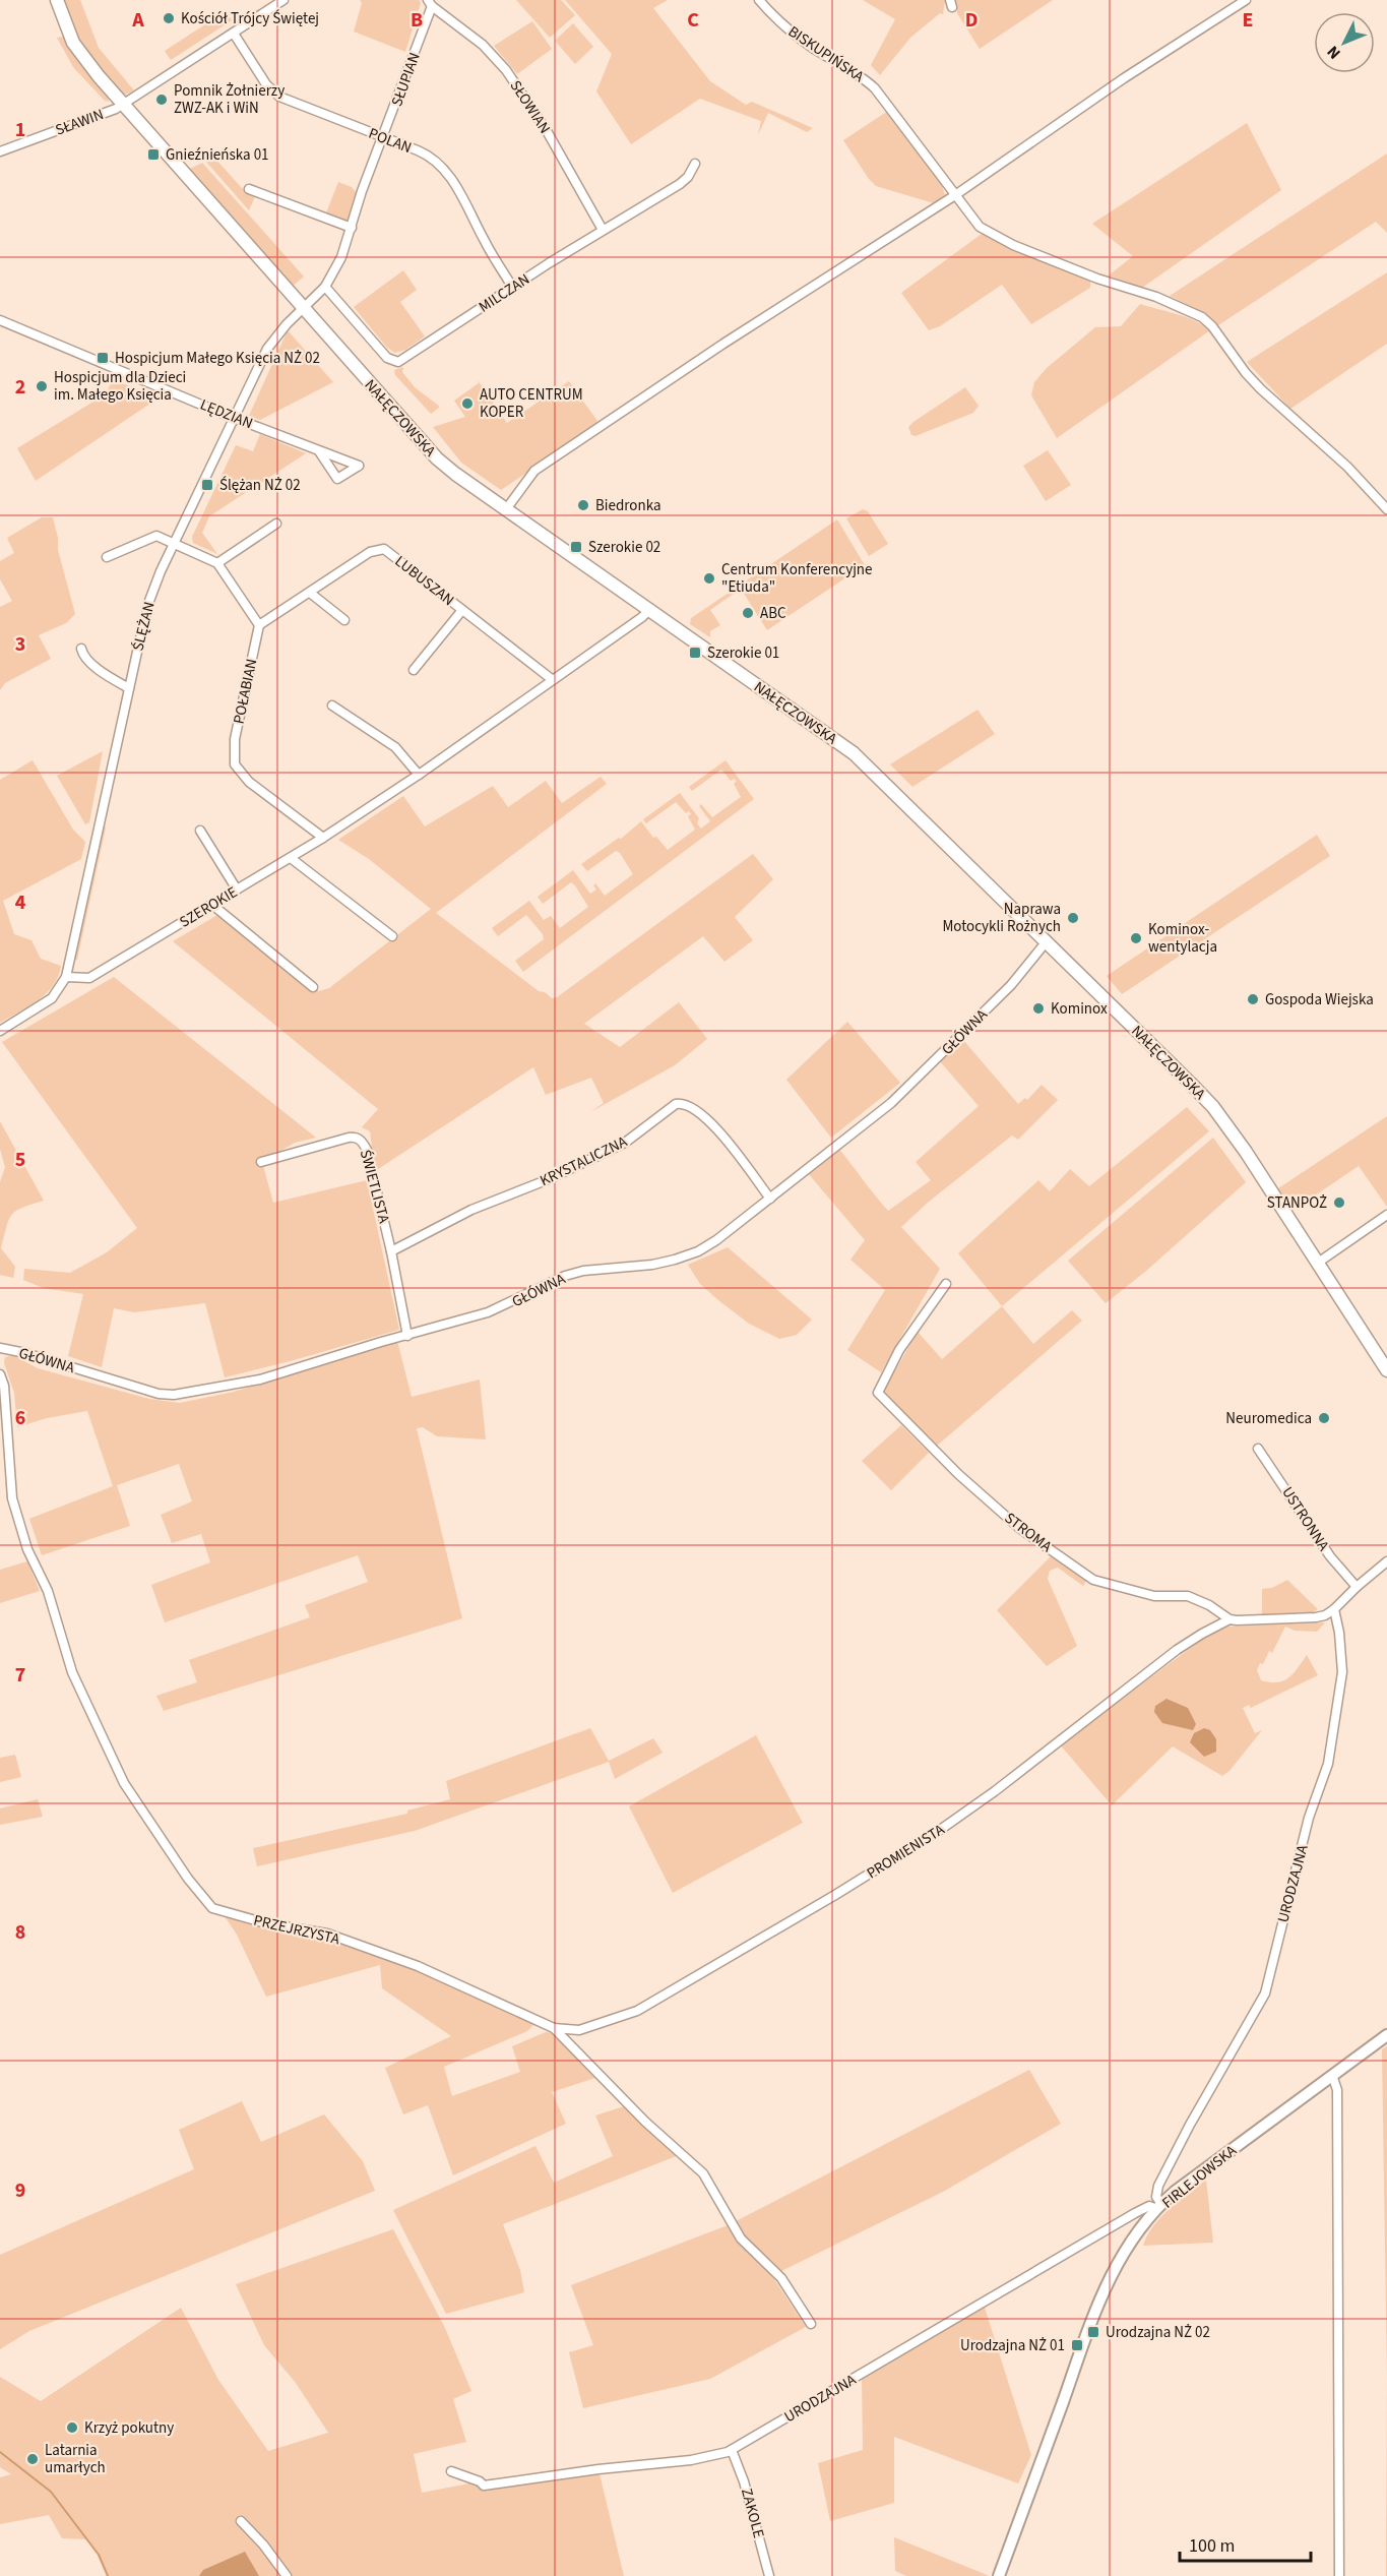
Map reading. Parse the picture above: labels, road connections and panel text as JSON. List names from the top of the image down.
{
  "streets": {
    "main road": ["NAŁĘCZOWSKA"],
    "street": [
      "BISKUPIŃSKA",
      "SŁUPIAN",
      "SŁOWIAN",
      "SŁAWIN",
      "POLAN",
      "MILCZAN",
      "LĘDZIAN",
      "LUBUSZAN",
      "ŚLĘŻAN",
      "POŁABIAN",
      "SZEROKIE",
      "GŁÓWNA",
      "KRYSTALICZNA",
      "ŚWIETLISTA",
      "USTRONNA",
      "STROMA",
      "PROMIENISTA",
      "URODZAJNA",
      "PRZEJRZYSTA",
      "FIRLEJOWSKA",
      "ZAKOLE"
    ]
  },
  "crossings": [
    ["SŁUPIAN", "SŁOWIAN"],
    ["SŁUPIAN", "POLAN"],
    ["SŁUPIAN", "MILCZAN"],
    ["SŁUPIAN", "NAŁĘCZOWSKA"],
    ["SŁUPIAN", "ŚLĘŻAN"],
    ["SŁOWIAN", "MILCZAN"],
    ["SŁAWIN", "POLAN"],
    ["SŁAWIN", "NAŁĘCZOWSKA"],
    ["POLAN", "MILCZAN"],
    ["LĘDZIAN", "ŚLĘŻAN"],
    ["NAŁĘCZOWSKA", "ŚLĘŻAN"],
    ["NAŁĘCZOWSKA", "SZEROKIE"],
    ["NAŁĘCZOWSKA", "GŁÓWNA"],
    ["LUBUSZAN", "POŁABIAN"],
    ["LUBUSZAN", "SZEROKIE"],
    ["ŚLĘŻAN", "SZEROKIE"],
    ["POŁABIAN", "SZEROKIE"],
    ["GŁÓWNA", "KRYSTALICZNA"],
    ["GŁÓWNA", "ŚWIETLISTA"],
    ["KRYSTALICZNA", "ŚWIETLISTA"],
    ["STROMA", "PROMIENISTA"],
    ["PROMIENISTA", "PRZEJRZYSTA"],
    ["URODZAJNA", "FIRLEJOWSKA"],
    ["URODZAJNA", "ZAKOLE"]
  ],
  "places": {
    "other": [
      "Kościół Trójcy Świętej",
      "Pomnik Żołnierzy ZWZ-AK i WiN",
      "Hospicjum dla Dzieci im. Małego Księcia",
      "AUTO CENTRUM KOPER",
      "Biedronka",
      "Centrum Konferencyjne \"Etiuda\"",
      "ABC",
      "Naprawa Motocykli Rożnych",
      "Kominox- wentylacja",
      "Gospoda Wiejska",
      "Kominox",
      "STANPOŻ",
      "Neuromedica",
      "Krzyż pokutny",
      "Latarnia umarłych"
    ],
    "transit": [
      "Gnieźnieńska 01",
      "Hospicjum Małego Księcia NŻ 02",
      "Ślężan NŻ 02",
      "Szerokie 02",
      "Szerokie 01",
      "Urodzajna NŻ 02",
      "Urodzajna NŻ 01"
    ]
  },
  "scale_bar": "100 m",
  "north": "bottom left",
  "grid": {
    "columns": [
      "A",
      "B",
      "C",
      "D",
      "E"
    ],
    "rows": [
      "1",
      "2",
      "3",
      "4",
      "5",
      "6",
      "7",
      "8",
      "9"
    ]
  }
}
